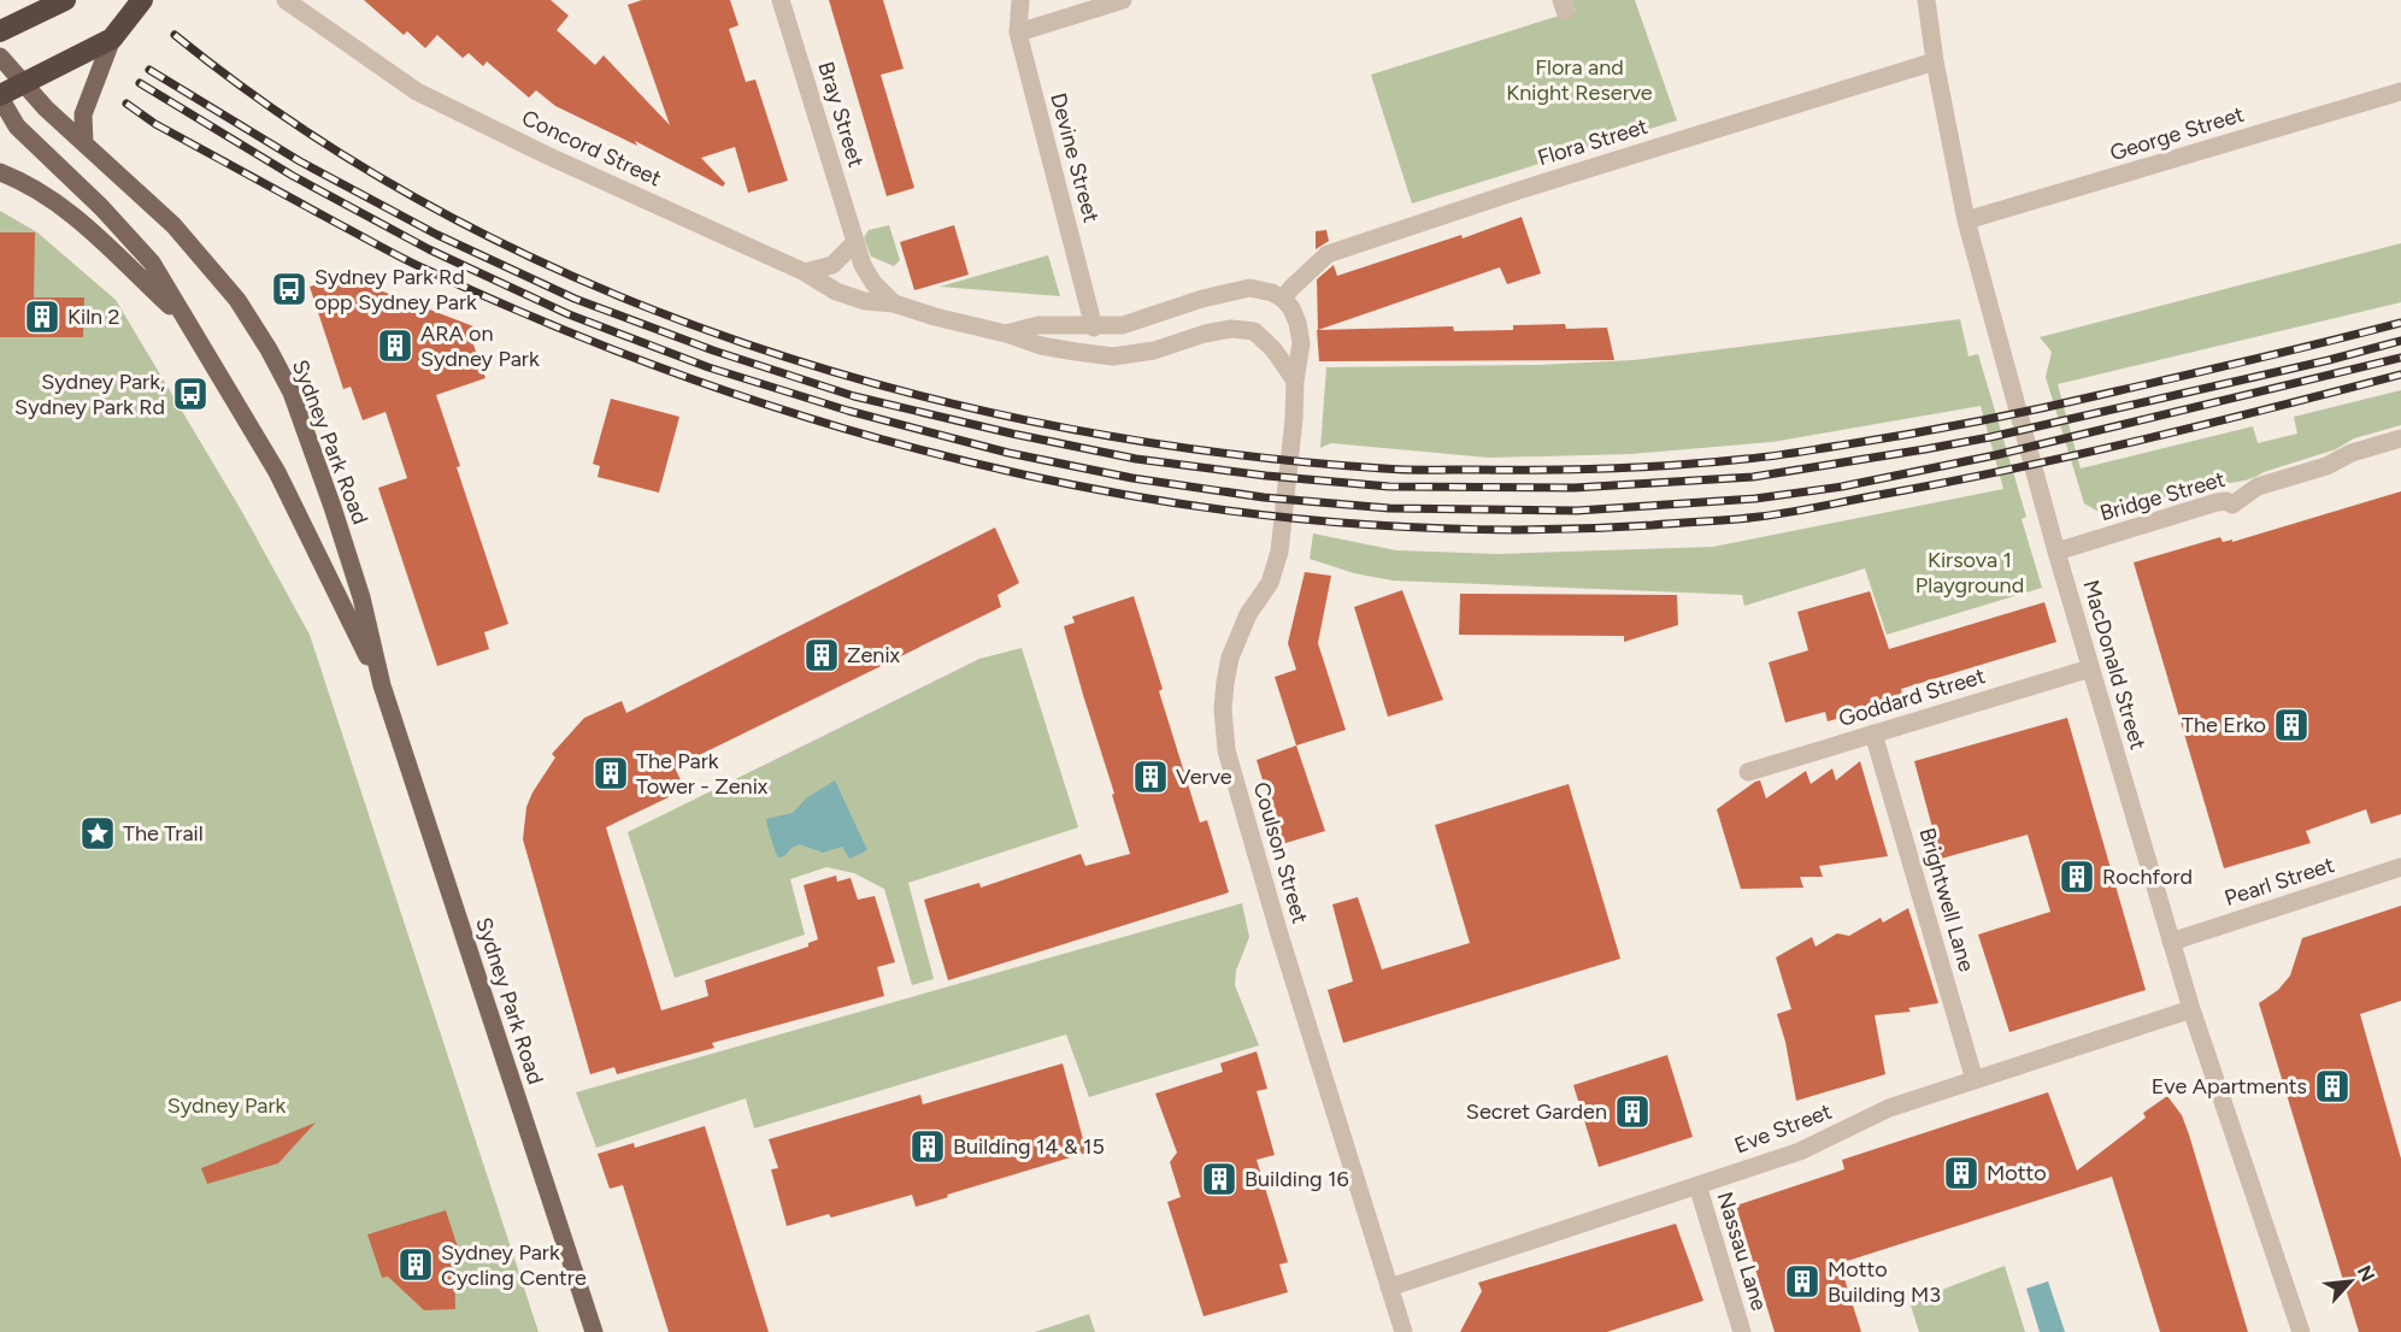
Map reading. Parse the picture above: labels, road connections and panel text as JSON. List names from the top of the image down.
{
  "streets": {
    "main road": ["Sydney Park Road"],
    "street": [
      "Bray Street",
      "George Street",
      "Flora Street",
      "Concord Street",
      "Devine Street",
      "Bridge Street",
      "MacDonald Street",
      "Goddard Street",
      "Coulson Street",
      "Pearl Street",
      "Brightwell Lane",
      "Eve Street",
      "Nassau Lane"
    ]
  },
  "crossings": [
    ["Bray Street", "Concord Street"],
    ["George Street", "MacDonald Street"],
    ["Flora Street", "MacDonald Street"],
    ["Flora Street", "Coulson Street"],
    ["Bridge Street", "MacDonald Street"],
    ["MacDonald Street", "Goddard Street"],
    ["MacDonald Street", "Pearl Street"],
    ["MacDonald Street", "Eve Street"],
    ["Goddard Street", "Brightwell Lane"],
    ["Coulson Street", "Eve Street"],
    ["Brightwell Lane", "Eve Street"],
    ["Eve Street", "Nassau Lane"]
  ],
  "parks": ["Flora and Knight Reserve", "Kirsova 1 Playground", "Sydney Park"],
  "places": {
    "bus stop": ["Sydney Park Rd opp Sydney Park", "Sydney Park, Sydney Park Rd"],
    "building": [
      "Kiln 2",
      "ARA on Sydney Park",
      "Zenix",
      "The Erko",
      "The Park Tower - Zenix",
      "Verve",
      "Rochford",
      "Eve Apartments",
      "Secret Garden",
      "Building 14 & 15",
      "Motto",
      "Building 16",
      "Sydney Park Cycling Centre",
      "Motto Building M3"
    ],
    "place": ["The Trail"]
  },
  "north": "top right"
}
